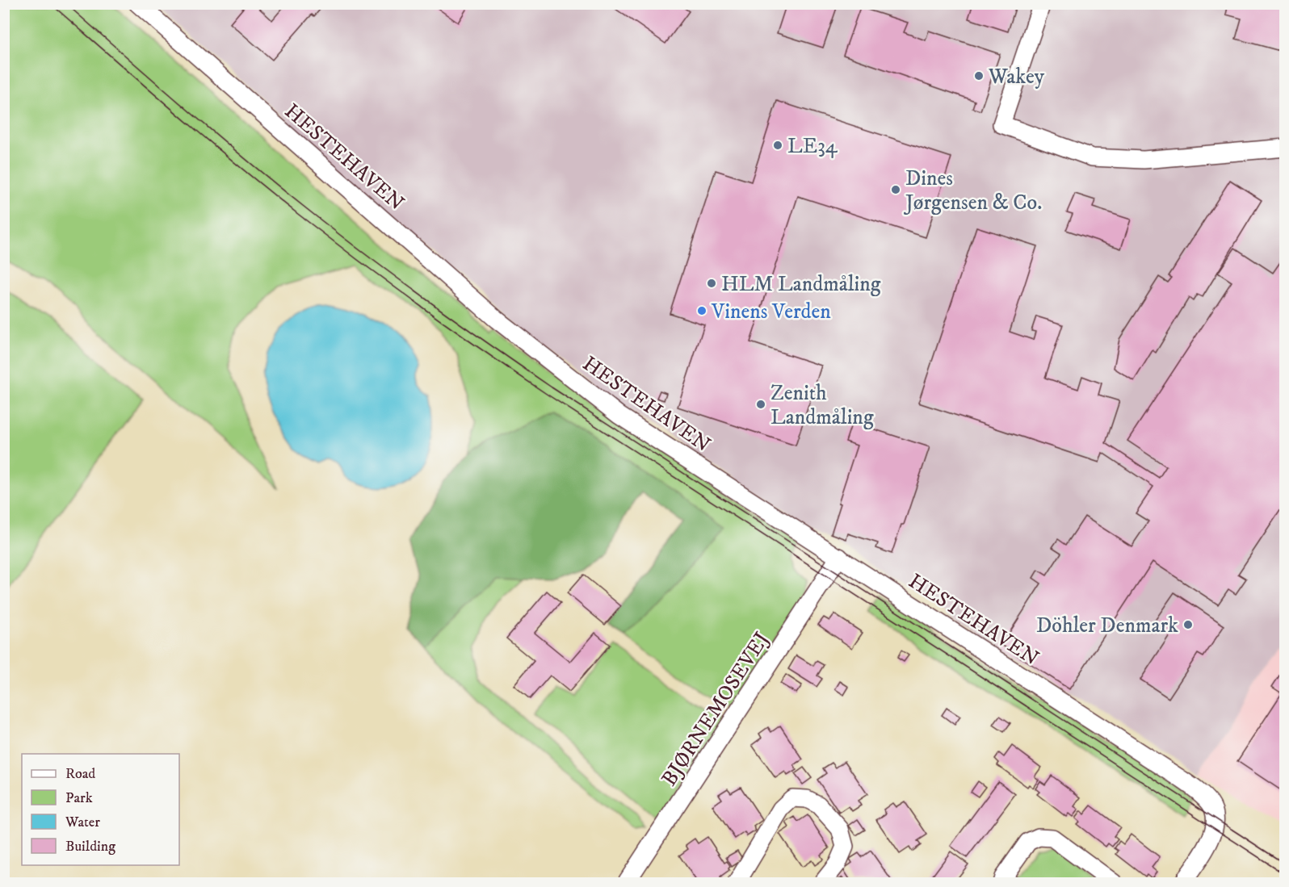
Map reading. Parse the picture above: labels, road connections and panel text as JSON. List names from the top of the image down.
{
  "streets": {
    "street": ["HESTEHAVEN", "BJØRNEMOSEVEJ"]
  },
  "crossings": [
    ["HESTEHAVEN", "BJØRNEMOSEVEJ"]
  ],
  "places": [
    "Wakey",
    "LE34",
    "Dines Jørgensen & Co.",
    "HLM Landmåling",
    "Vinens Verden",
    "Zenith Landmåling",
    "Döhler Denmark"
  ],
  "legend": [
    "Road",
    "Park",
    "Water",
    "Building"
  ]
}
